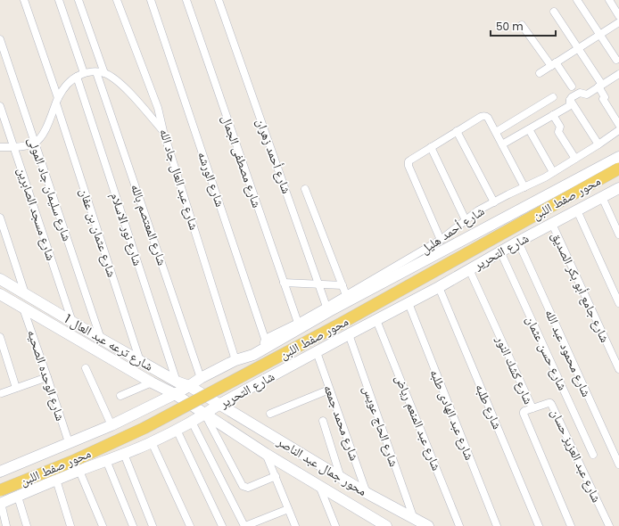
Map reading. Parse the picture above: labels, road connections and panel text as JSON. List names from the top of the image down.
{
  "streets": {
    "main road": ["محور صفط اللبن"],
    "street": [
      "شارع أحمد زهران",
      "شارع مصطفى الجمال",
      "شارع عبد العال جاد الله",
      "شارع الورشه",
      "شارع سليمان جاد المولى",
      "شارع مسجد الصابرين",
      "شارع المعتصم بالله",
      "شارع نور الاسلام",
      "شارع أحمد هليل",
      "شارع عثمان بن عفان",
      "شارع التحرير",
      "شارع جامع أبو بكر الصديق",
      "شارع ترعه عبد العال 1",
      "شارع حسن عثمان",
      "شارع محمود عبد الله",
      "شارع كشك النور",
      "شارع الوحده الصحيه",
      "شارع طلبه",
      "شارع عبد الهادى طلبه",
      "شارع محمد جمعه",
      "شارع عبد المنعم رياض",
      "شارع الحاج عويس",
      "شارع عبد العزيز حسان",
      "محور جمال عبد الناصر"
    ]
  },
  "crossings": [
    ["شارع أحمد زهران", "شارع أحمد هليل"],
    ["شارع مصطفى الجمال", "شارع أحمد هليل"],
    ["شارع الورشه", "شارع أحمد هليل"],
    ["شارع سليمان جاد المولى", "شارع ترعه عبد العال 1"],
    ["محور صفط اللبن", "شارع التحرير"],
    ["شارع مسجد الصابرين", "شارع ترعه عبد العال 1"],
    ["شارع نور الاسلام", "شارع ترعه عبد العال 1"],
    ["شارع عثمان بن عفان", "شارع ترعه عبد العال 1"],
    ["شارع التحرير", "شارع جامع أبو بكر الصديق"],
    ["شارع التحرير", "شارع ترعه عبد العال 1"],
    ["شارع التحرير", "شارع حسن عثمان"],
    ["شارع التحرير", "شارع محمود عبد الله"],
    ["شارع التحرير", "شارع كشك النور"],
    ["شارع التحرير", "شارع طلبه"],
    ["شارع التحرير", "شارع عبد الهادى طلبه"],
    ["شارع التحرير", "شارع محمد جمعه"],
    ["شارع التحرير", "شارع عبد المنعم رياض"],
    ["شارع التحرير", "شارع الحاج عويس"],
    ["شارع التحرير", "محور جمال عبد الناصر"],
    ["شارع ترعه عبد العال 1", "شارع الوحده الصحيه"],
    ["شارع ترعه عبد العال 1", "محور جمال عبد الناصر"],
    ["شارع كشك النور", "شارع عبد العزيز حسان"],
    ["شارع محمد جمعه", "محور جمال عبد الناصر"],
    ["شارع الحاج عويس", "محور جمال عبد الناصر"]
  ],
  "scale_bar": "50 m"
}
